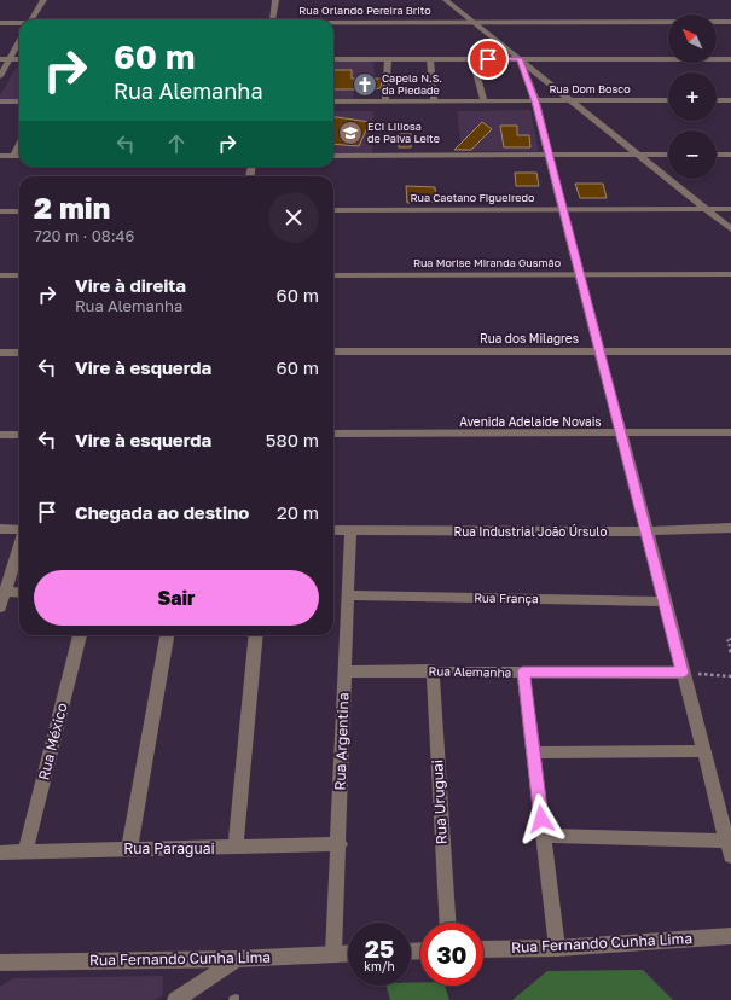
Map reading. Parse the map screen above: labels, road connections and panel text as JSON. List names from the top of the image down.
{
  "streets": {
    "street": [
      "Rua Orlando Pereira Brito",
      "Rua Dom Bosco",
      "Rua Caetano Figueiredo",
      "Rua Morise Miranda Gusmão",
      "Rua dos Milagres",
      "Avenida Adelaide Novais",
      "Rua Industrial João Úrsulo",
      "Rua França",
      "Rua Alemanha",
      "Rua México",
      "Rua Argentina",
      "Rua Uruguai",
      "Rua Paraguai",
      "Rua Fernando Cunha Lima"
    ]
  },
  "crossings": [
    ["Rua Industrial João Úrsulo", "Rua Argentina"],
    ["Rua França", "Rua Argentina"],
    ["Rua Alemanha", "Rua Argentina"],
    ["Rua Alemanha", "Rua Uruguai"],
    ["Rua México", "Rua Paraguai"],
    ["Rua Argentina", "Rua Paraguai"],
    ["Rua Argentina", "Rua Fernando Cunha Lima"]
  ],
  "places": {
    "church": ["Capela N.S. da Piedade"],
    "school or university": ["ECI Liliosa de Paiva Leite"]
  },
  "north": "top left",
  "page": {
    "map_buttons": ["+", "−"],
    "turn": ["60 m", "Rua Alemanha"],
    "heading": ["2 min", "720 m · 08:46"],
    "list": [
      {
        "name": "Vire à direita",
        "note": "Rua Alemanha",
        "value": "60 m"
      },
      {
        "name": "Vire à esquerda",
        "value": "60 m"
      },
      {
        "name": "Vire à esquerda",
        "value": "580 m"
      },
      {
        "name": "Chegada ao destino",
        "value": "20 m"
      }
    ],
    "buttons": "Sair",
    "speed": "25 km/h",
    "limit": "30"
  }
}
